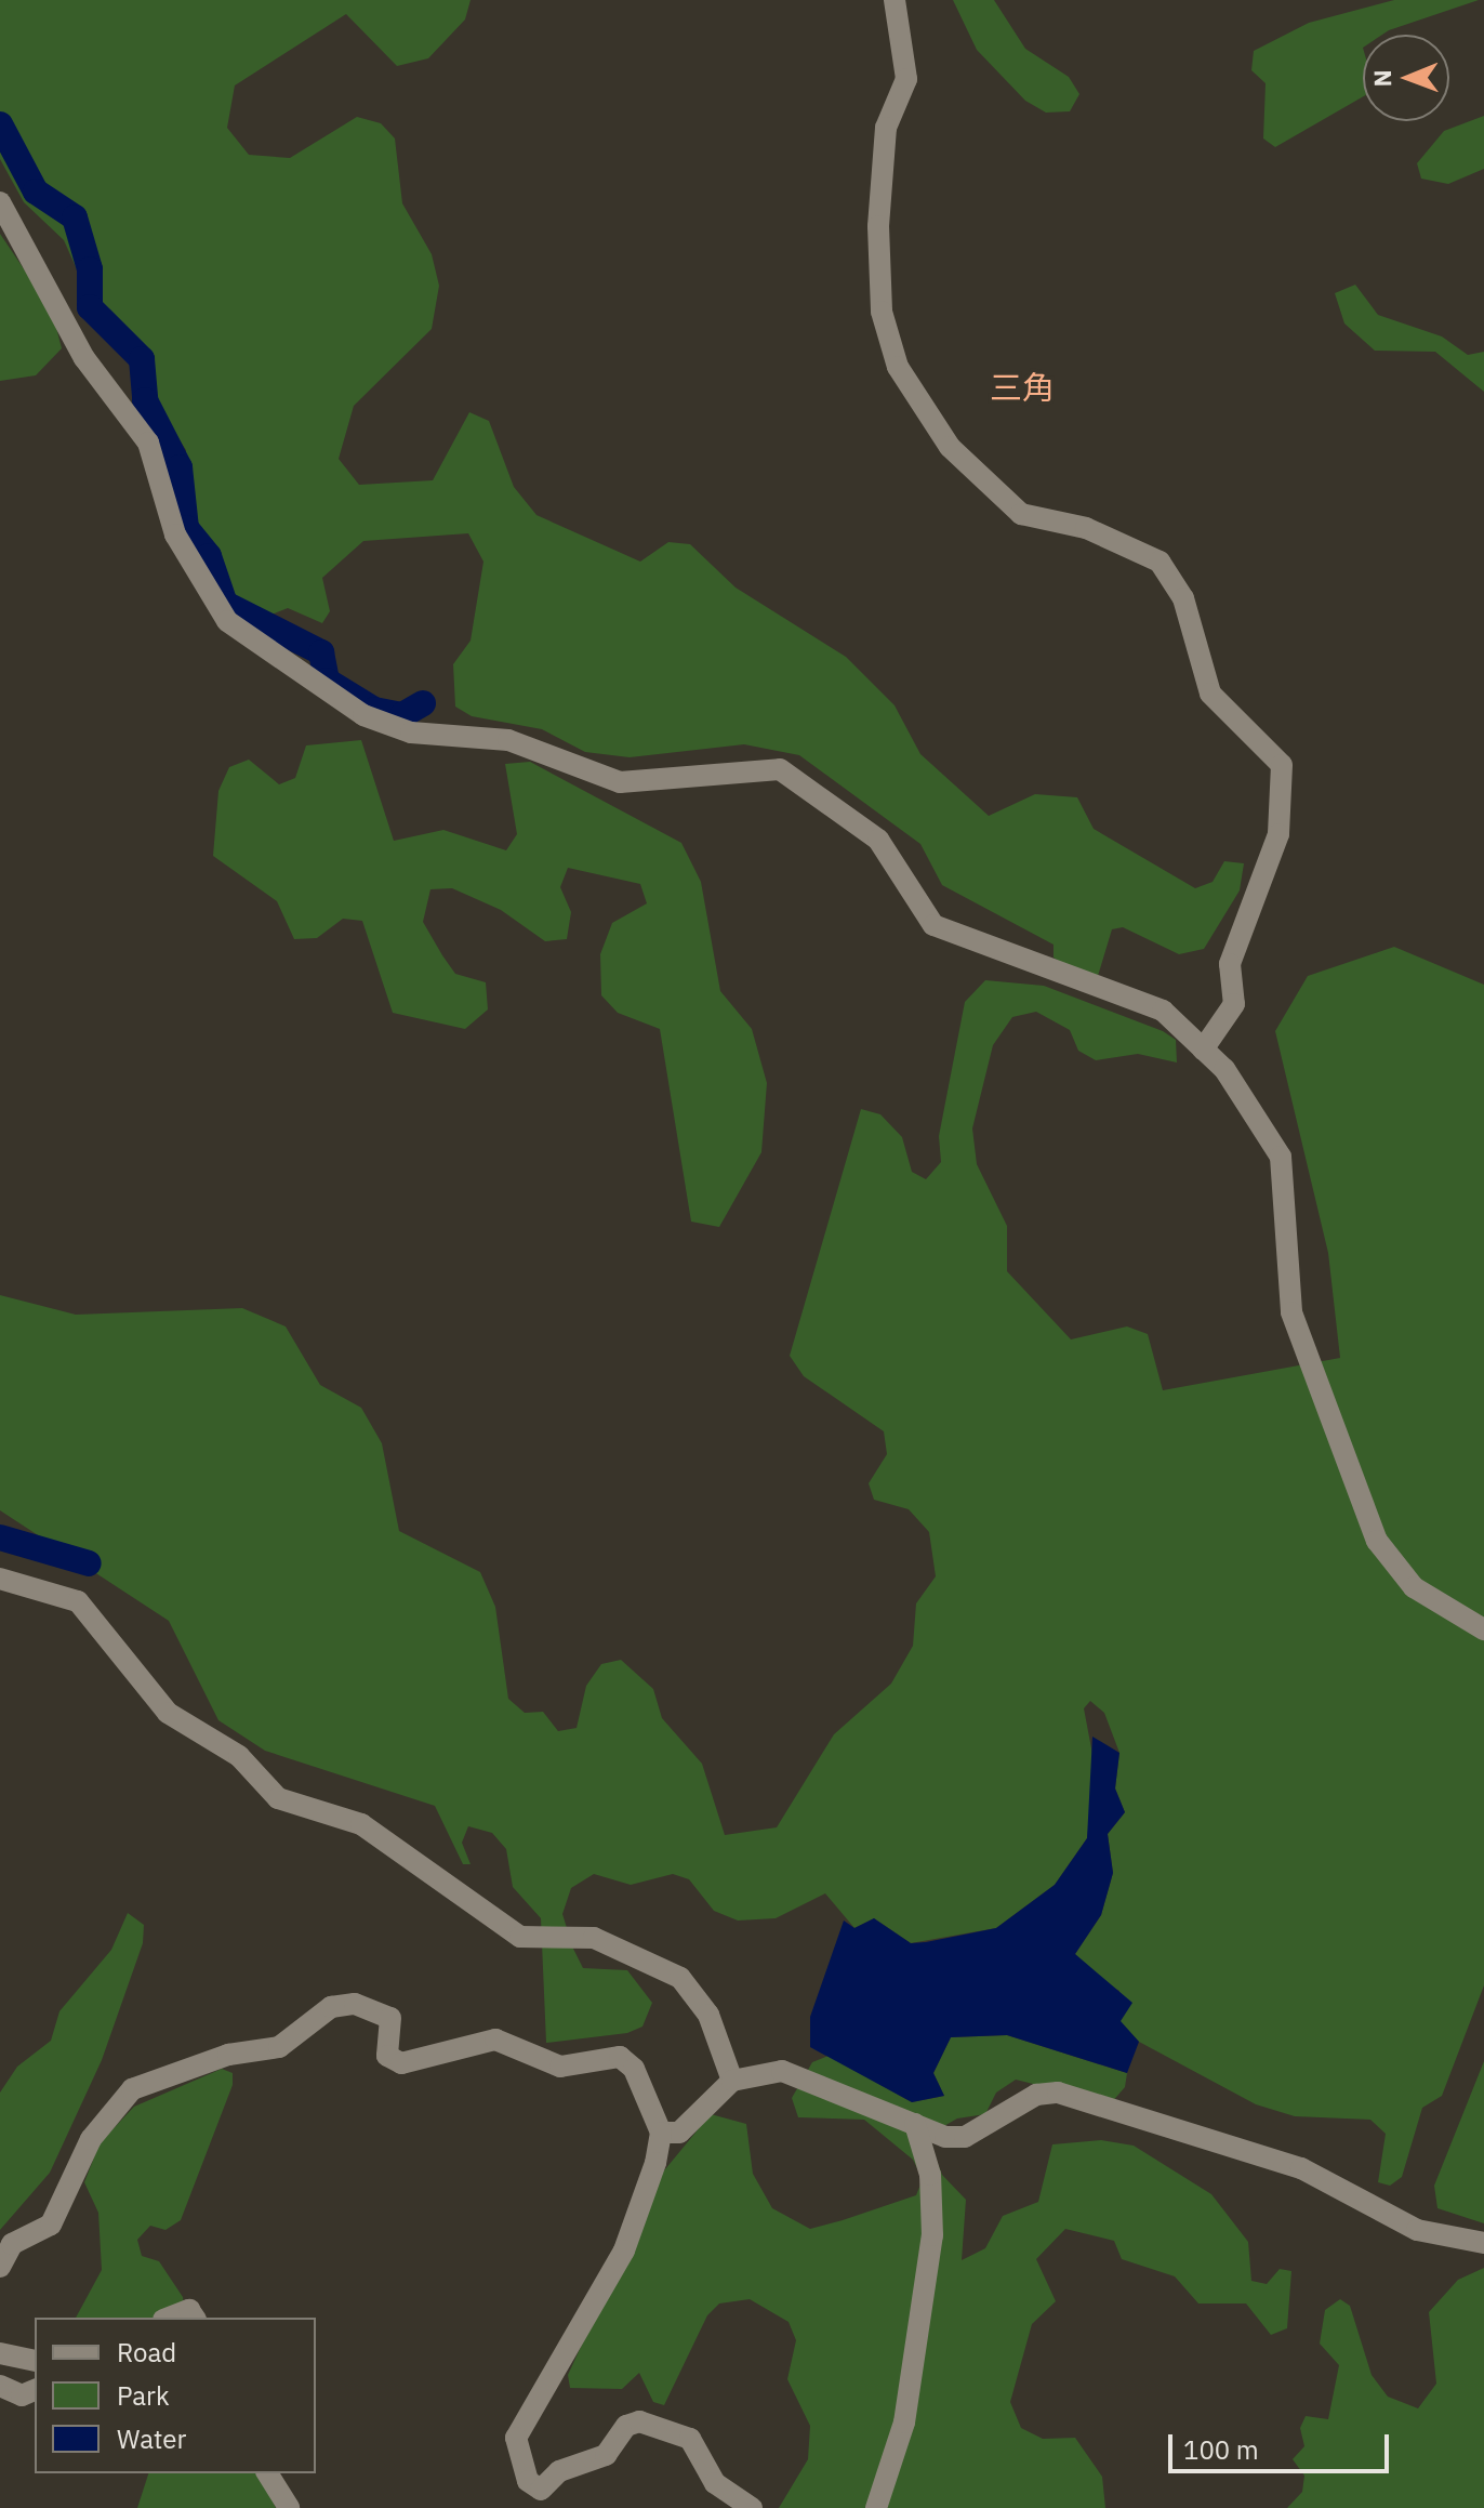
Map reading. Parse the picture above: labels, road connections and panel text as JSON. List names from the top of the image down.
{
  "districts": ["三角"],
  "legend": ["Road", "Park", "Water"],
  "scale_bar": "100 m",
  "north": "left"
}
